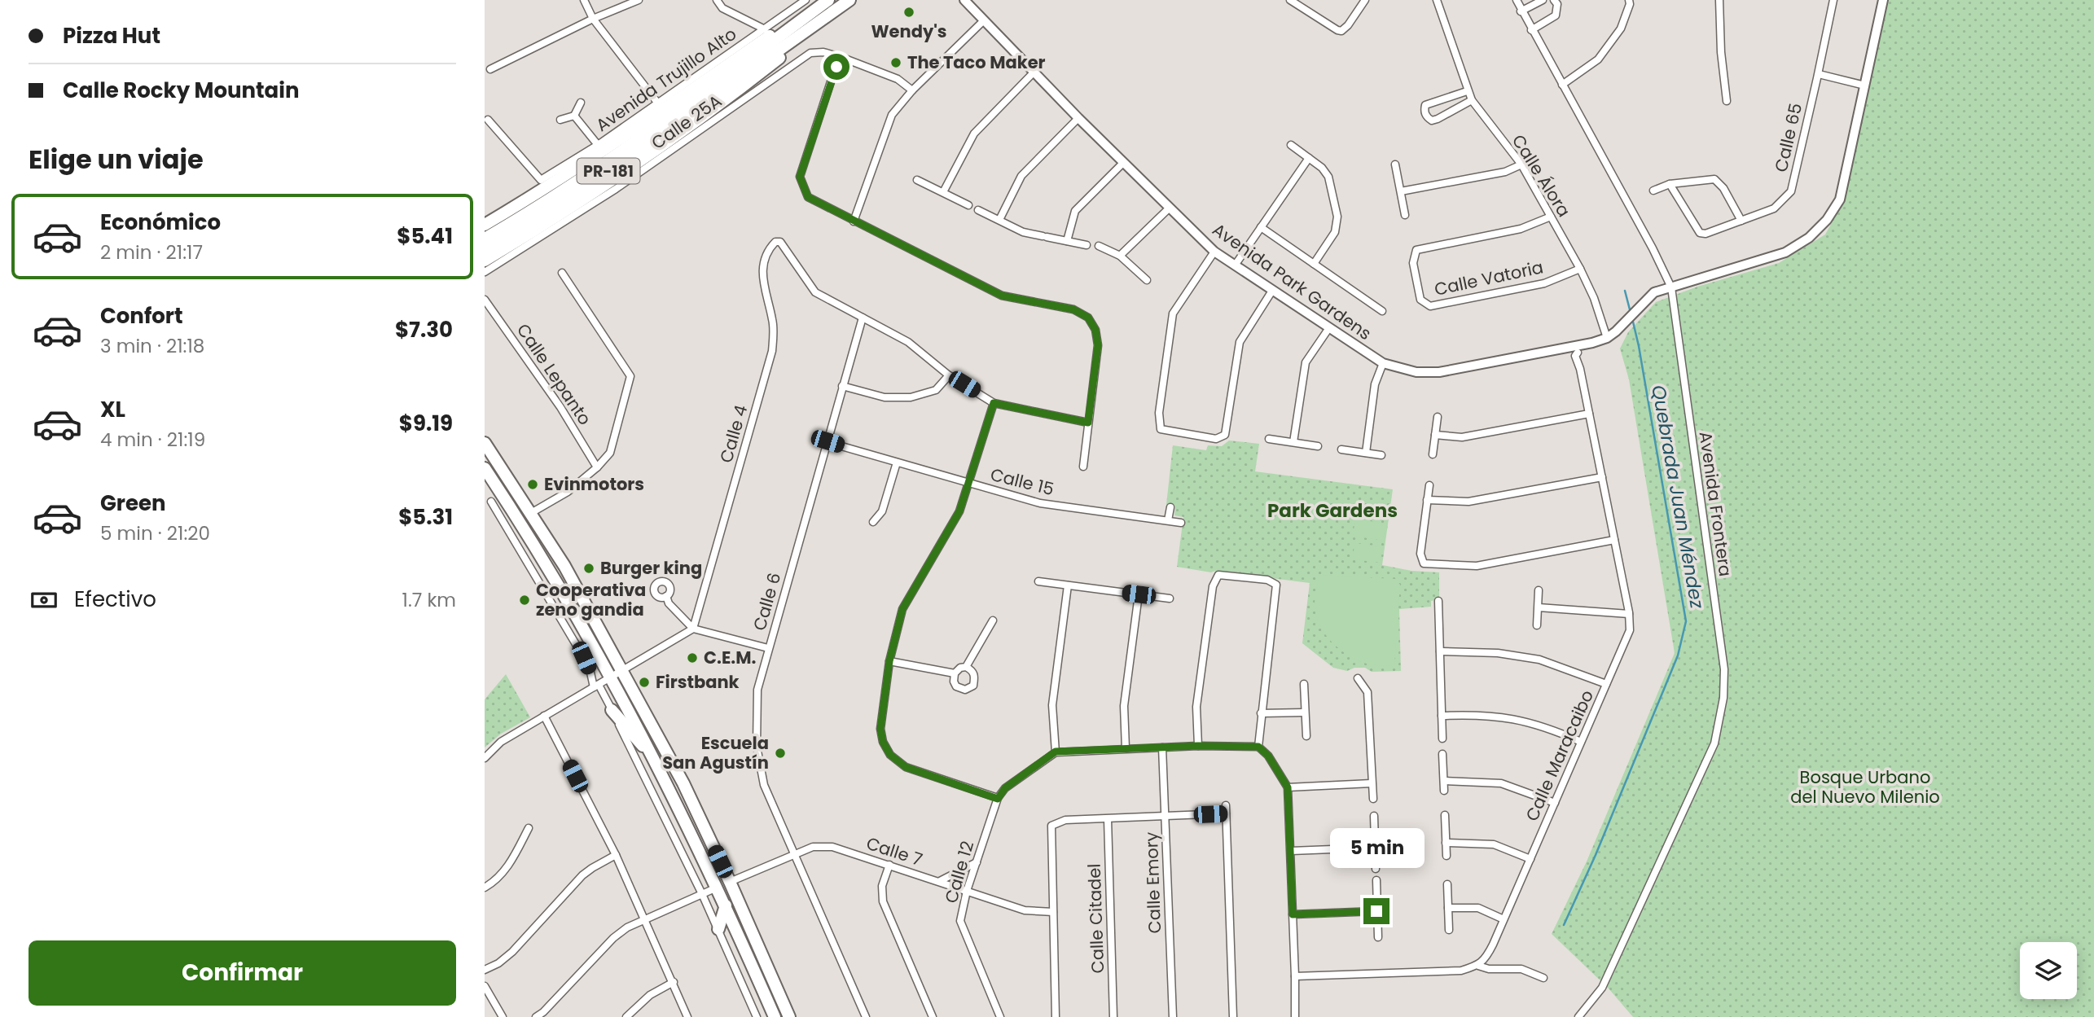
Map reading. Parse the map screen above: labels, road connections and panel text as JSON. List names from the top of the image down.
{
  "streets": {
    "highway": ["PR-181"],
    "street": [
      "Avenida Trujillo Alto",
      "Calle 25A",
      "Calle 65",
      "Calle Álora",
      "Calle Vatoria",
      "Avenida Park Gardens",
      "Calle Lepanto",
      "Calle 4",
      "Calle 15",
      "Avenida Frontera",
      "Calle 6",
      "Calle Maracaibo",
      "Calle 7",
      "Calle 12",
      "Calle Emory",
      "Calle Citadel"
    ]
  },
  "crossings": [
    ["Calle Álora", "Calle Vatoria"],
    ["Calle Álora", "Avenida Park Gardens"],
    ["Avenida Park Gardens", "Avenida Frontera"],
    ["Avenida Park Gardens", "Calle Maracaibo"],
    ["Calle 4", "Calle 6"],
    ["Calle 15", "Calle 6"],
    ["Calle 6", "Calle 7"],
    ["Calle 7", "Calle 12"]
  ],
  "districts": ["Park Gardens"],
  "water": ["Quebrada Juan Méndez"],
  "parks": ["Bosque Urbano del Nuevo Milenio"],
  "places": [
    "Wendy's",
    "The Taco Maker",
    "Evinmotors",
    "Burger king",
    "Cooperativa zeno gandia",
    "C.E.M.",
    "Firstbank",
    "Escuela San Agustín"
  ],
  "page": {
    "banner": ["Pizza Hut", "Calle Rocky Mountain"],
    "heading": "Elige un viaje",
    "list": [
      {
        "name": "Económico",
        "note": "2 min · 21:17",
        "value": "$5.41"
      },
      {
        "name": "Confort",
        "note": "3 min · 21:18",
        "value": "$7.30"
      },
      {
        "name": "XL",
        "note": "4 min · 21:19",
        "value": "$9.19"
      },
      {
        "name": "Green",
        "note": "5 min · 21:20",
        "value": "$5.31"
      }
    ],
    "pay": ["Efectivo", "1.7 km"],
    "bubble": "5 min",
    "buttons": "Confirmar"
  }
}
